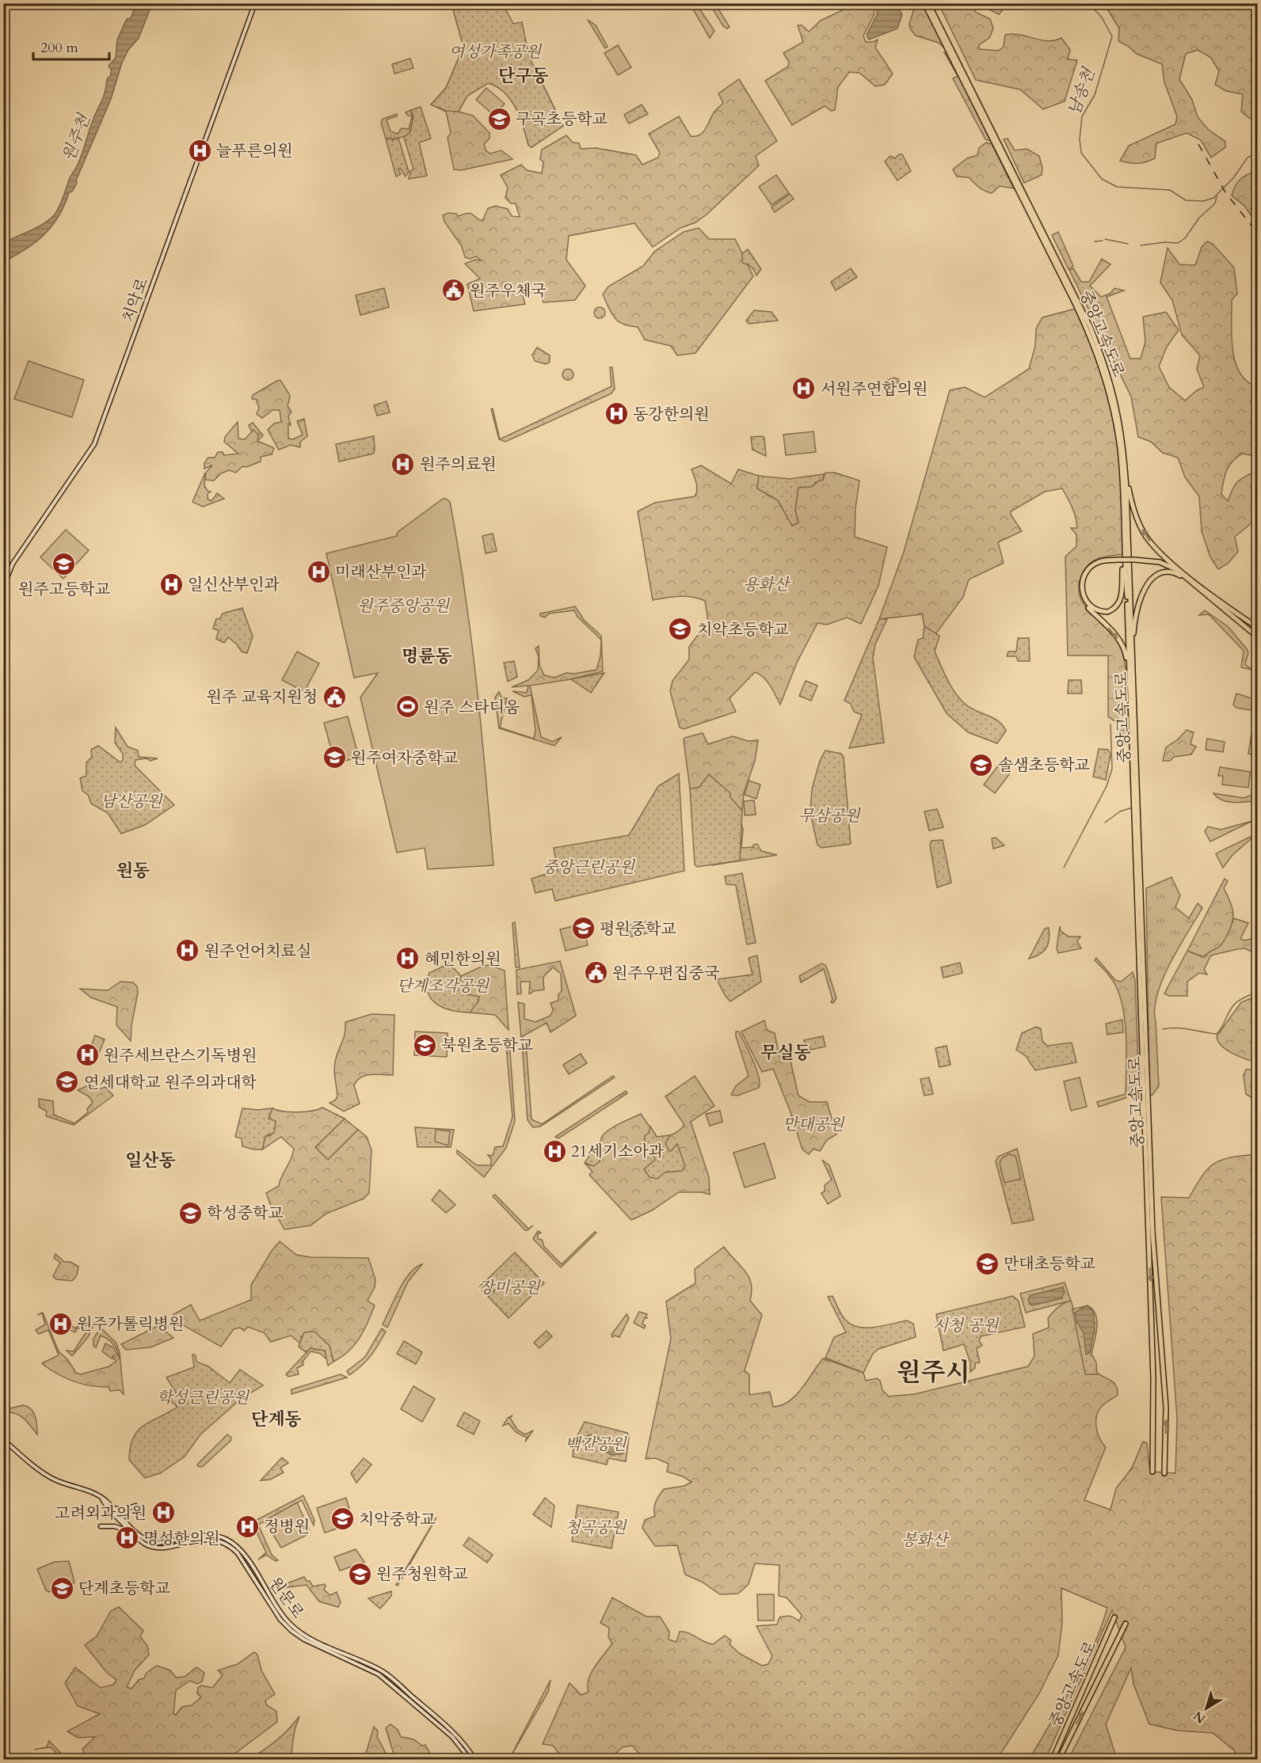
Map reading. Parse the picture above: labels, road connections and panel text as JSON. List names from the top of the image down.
{
  "streets": {
    "highway": ["중앙고속도로"],
    "main road": ["치악로", "원문로"]
  },
  "districts": [
    "단구동",
    "명륜동",
    "원동",
    "무실동",
    "일산동",
    "원주시",
    "단계동"
  ],
  "water": ["남송천", "원주천"],
  "parks": [
    "여성가족공원",
    "용화산",
    "원주중앙공원",
    "남산공원",
    "무삼공원",
    "중앙근린공원",
    "단계조각공원",
    "만대공원",
    "장미공원",
    "시청 공원",
    "학성근린공원",
    "백간공원",
    "청곡공원",
    "봉화산"
  ],
  "places": {
    "school or university": [
      "구곡초등학교",
      "원주고등학교",
      "치악초등학교",
      "원주여자중학교",
      "솔샘초등학교",
      "평원중학교",
      "북원초등학교",
      "연세대학교 원주의과대학",
      "학성중학교",
      "만대초등학교",
      "치악중학교",
      "원주청원학교",
      "단계초등학교"
    ],
    "hospital": [
      "늘푸른의원",
      "서원주연합의원",
      "동강한의원",
      "원주의료원",
      "미래산부인과",
      "일신산부인과",
      "원주언어치료실",
      "혜민한의원",
      "원주세브란스기독병원",
      "21세기소아과",
      "원주가톨릭병원",
      "고려외과의원",
      "정병원",
      "명성한의원"
    ],
    "public building": ["원주우체국", "원주 교육지원청", "원주우편집중국"],
    "sports": ["원주 스타디움"]
  },
  "scale_bar": "200 m",
  "north": "bottom left"
}
